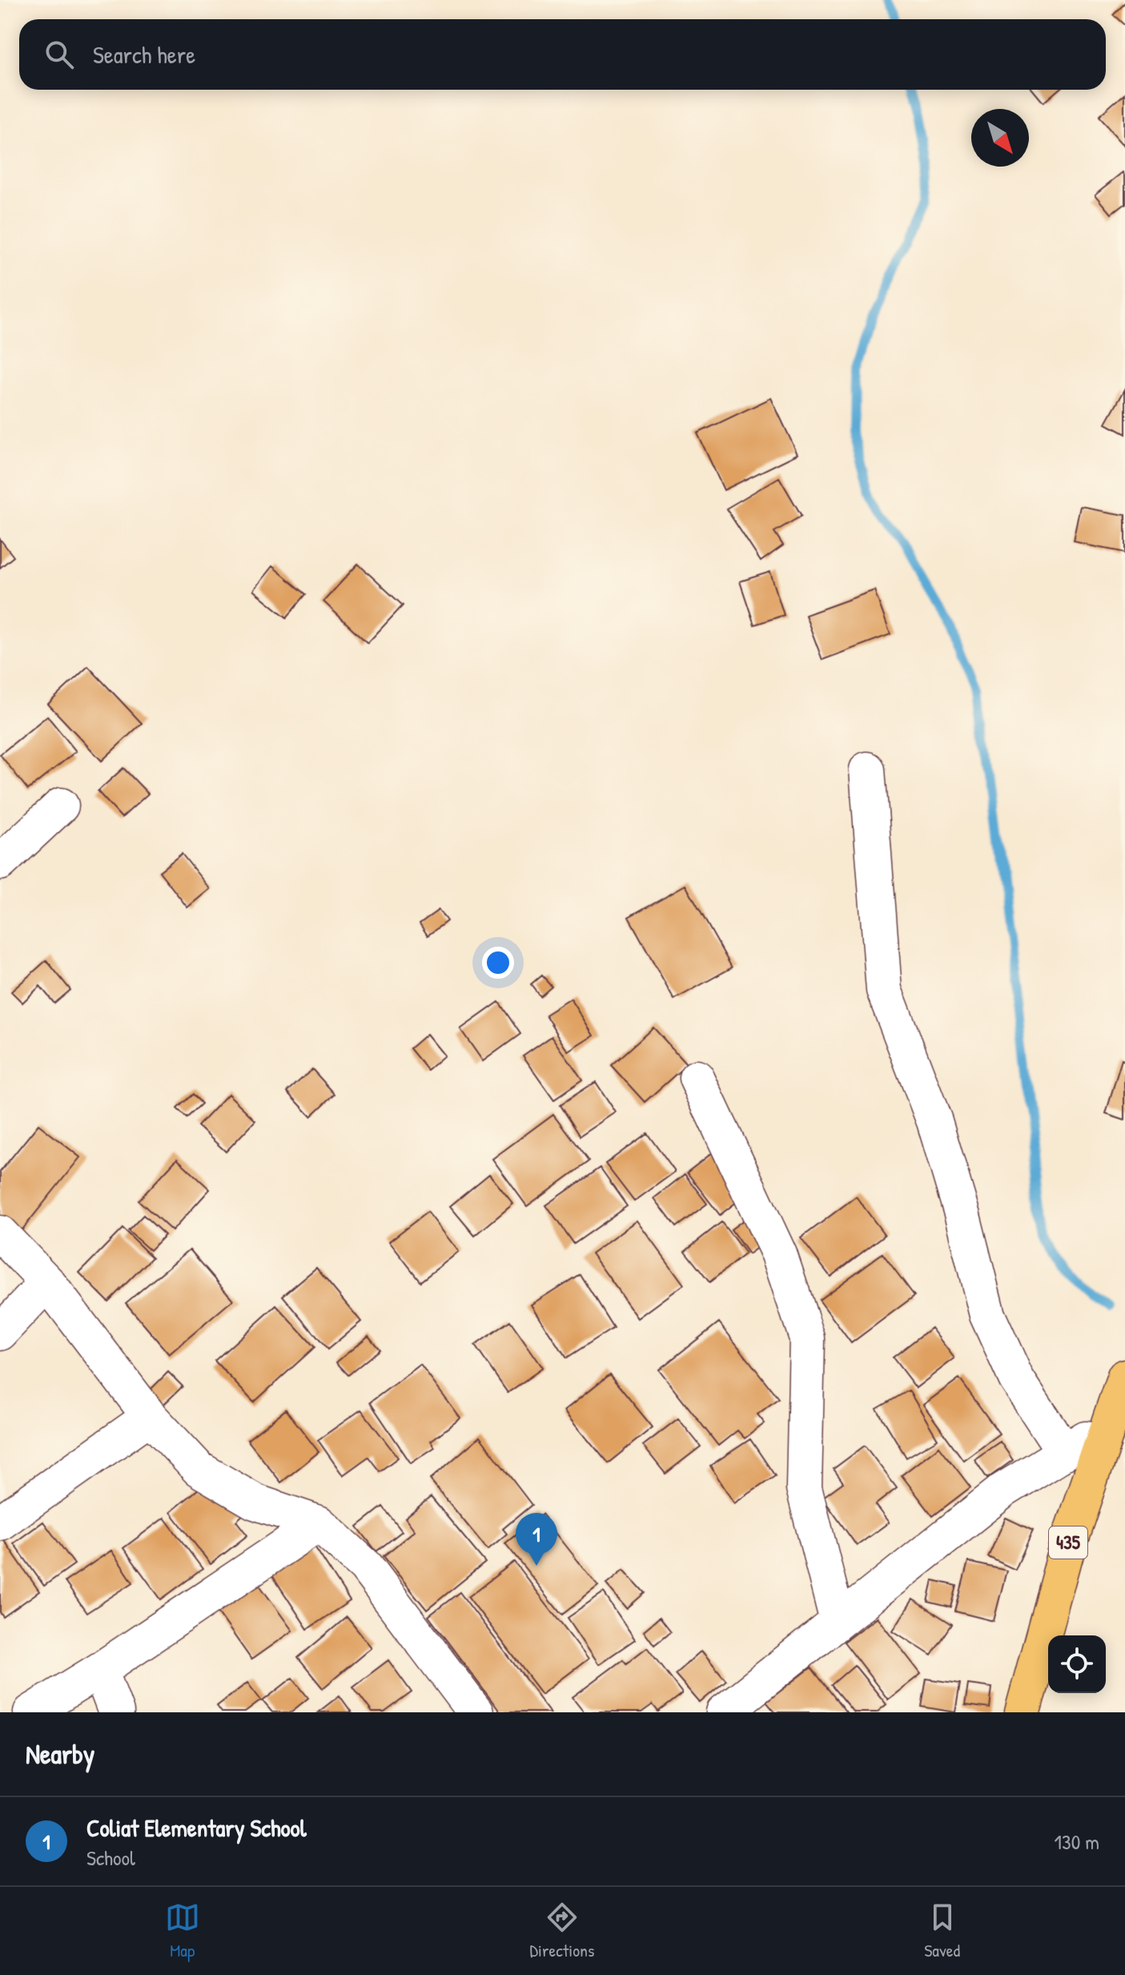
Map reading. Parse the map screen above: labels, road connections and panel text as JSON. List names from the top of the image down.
{
  "streets": {
    "main road": ["435"]
  },
  "north": "bottom right",
  "page": {
    "search": "Search here",
    "pins": "1",
    "heading": "Nearby",
    "list": [
      {
        "mark": "1",
        "name": "Coliat Elementary School",
        "note": "School",
        "value": "130 m"
      }
    ],
    "nav": ["Map", "Directions", "Saved"]
  }
}
